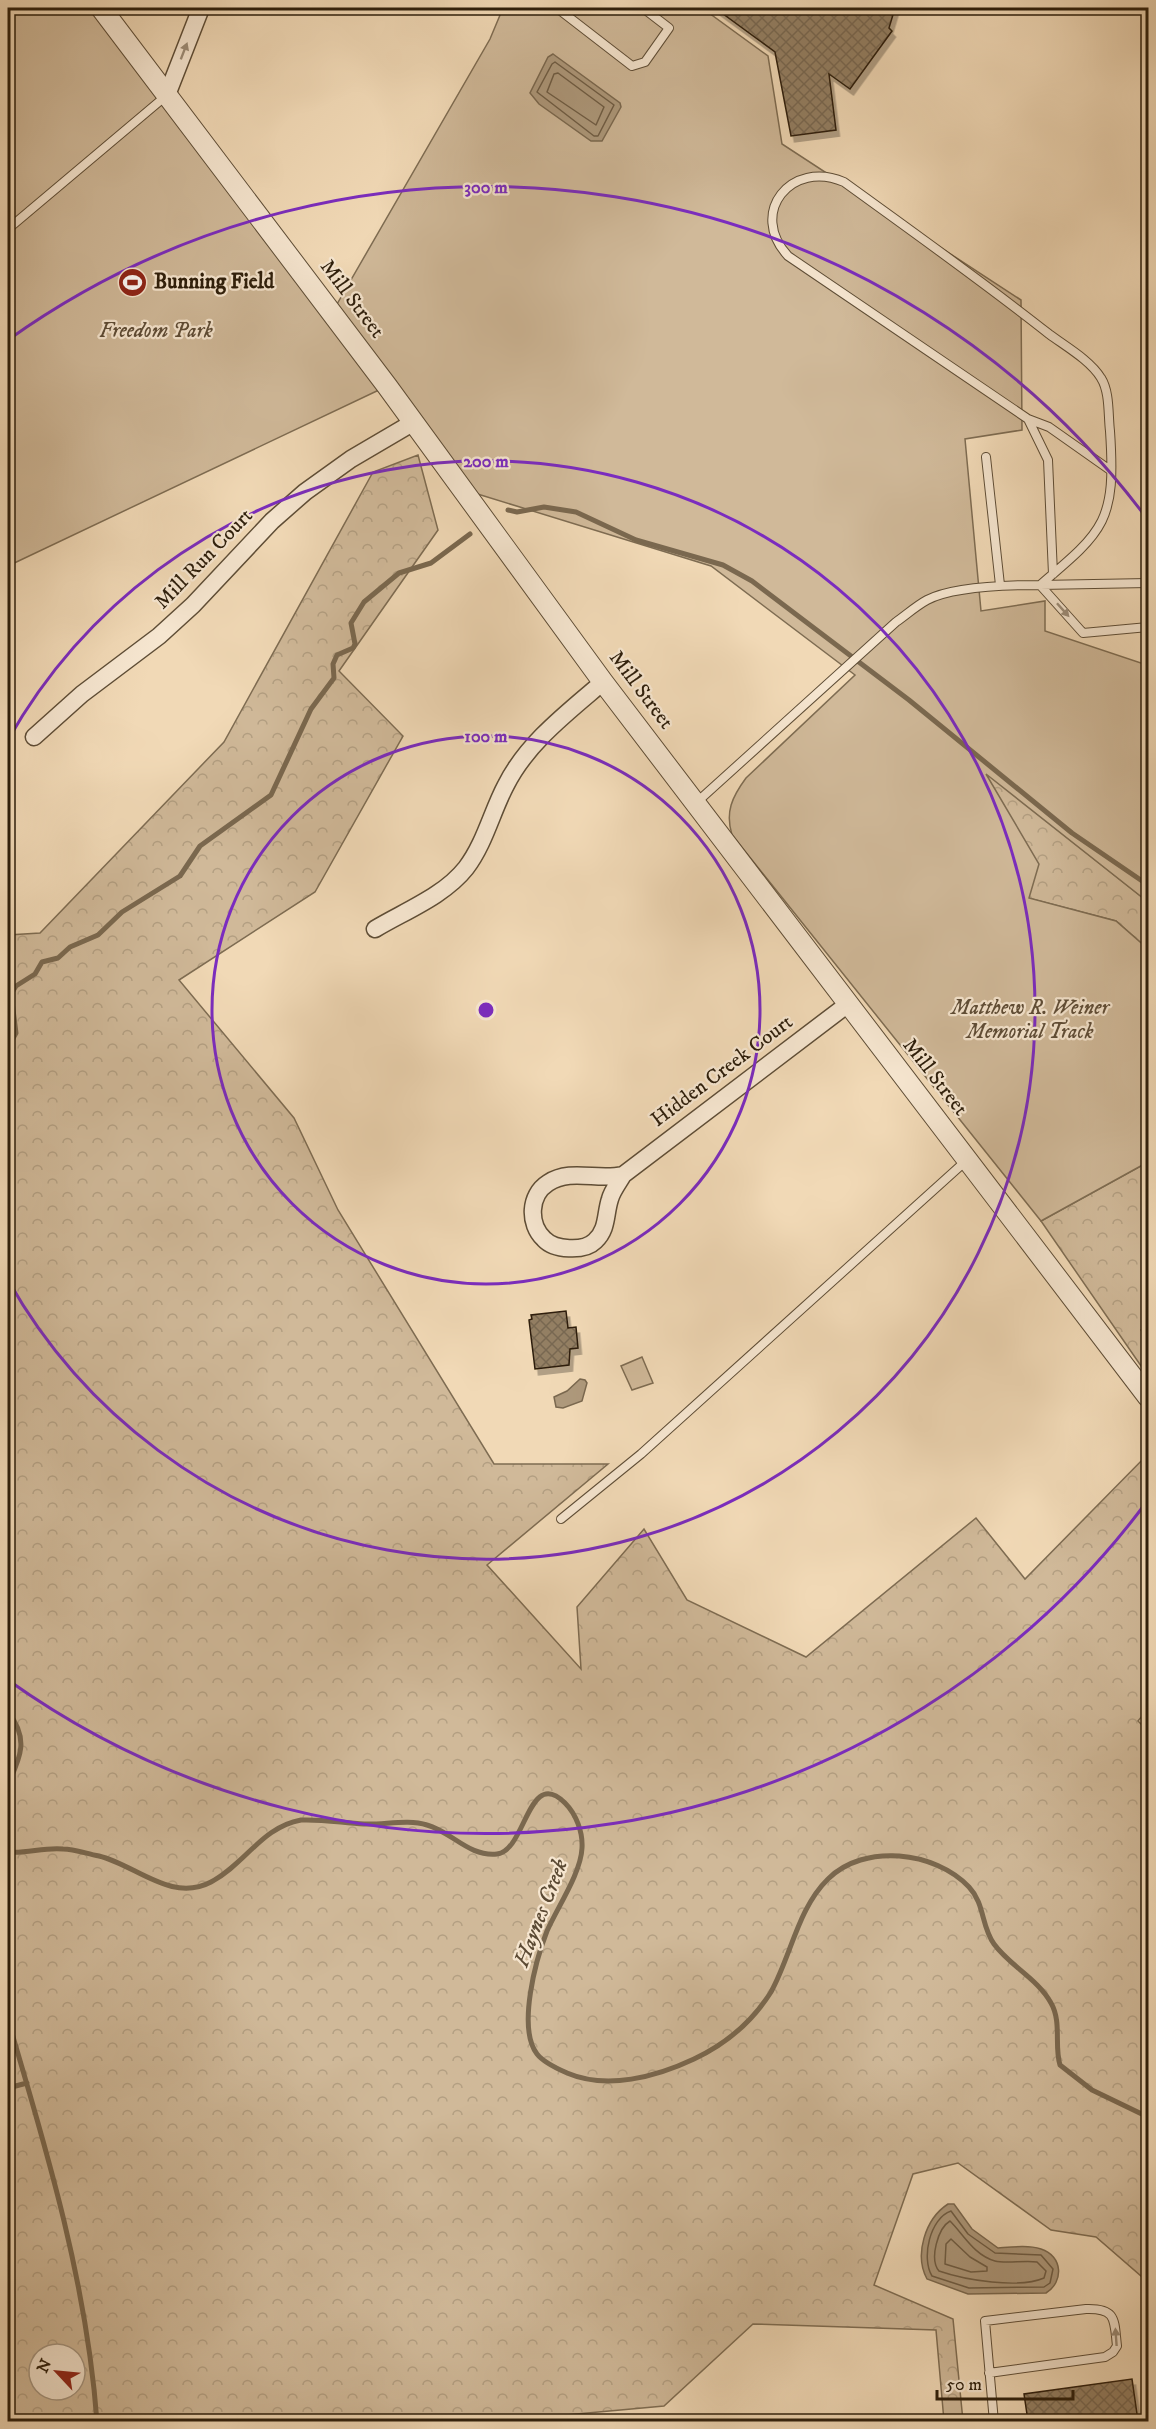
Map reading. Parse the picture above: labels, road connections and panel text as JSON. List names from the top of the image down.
{
  "streets": {
    "street": ["Mill Street", "Mill Run Court", "Hidden Creek Court"]
  },
  "crossings": [
    ["Mill Street", "Mill Run Court"],
    ["Mill Street", "Hidden Creek Court"]
  ],
  "water": ["Haynes Creek"],
  "parks": ["Freedom Park", "Matthew R. Weiner Memorial Track"],
  "places": {
    "sports": ["Bunning Field"]
  },
  "scale_bar": "50 m",
  "north": "top left",
  "rings": ["300 m", "200 m", "100 m"]
}
